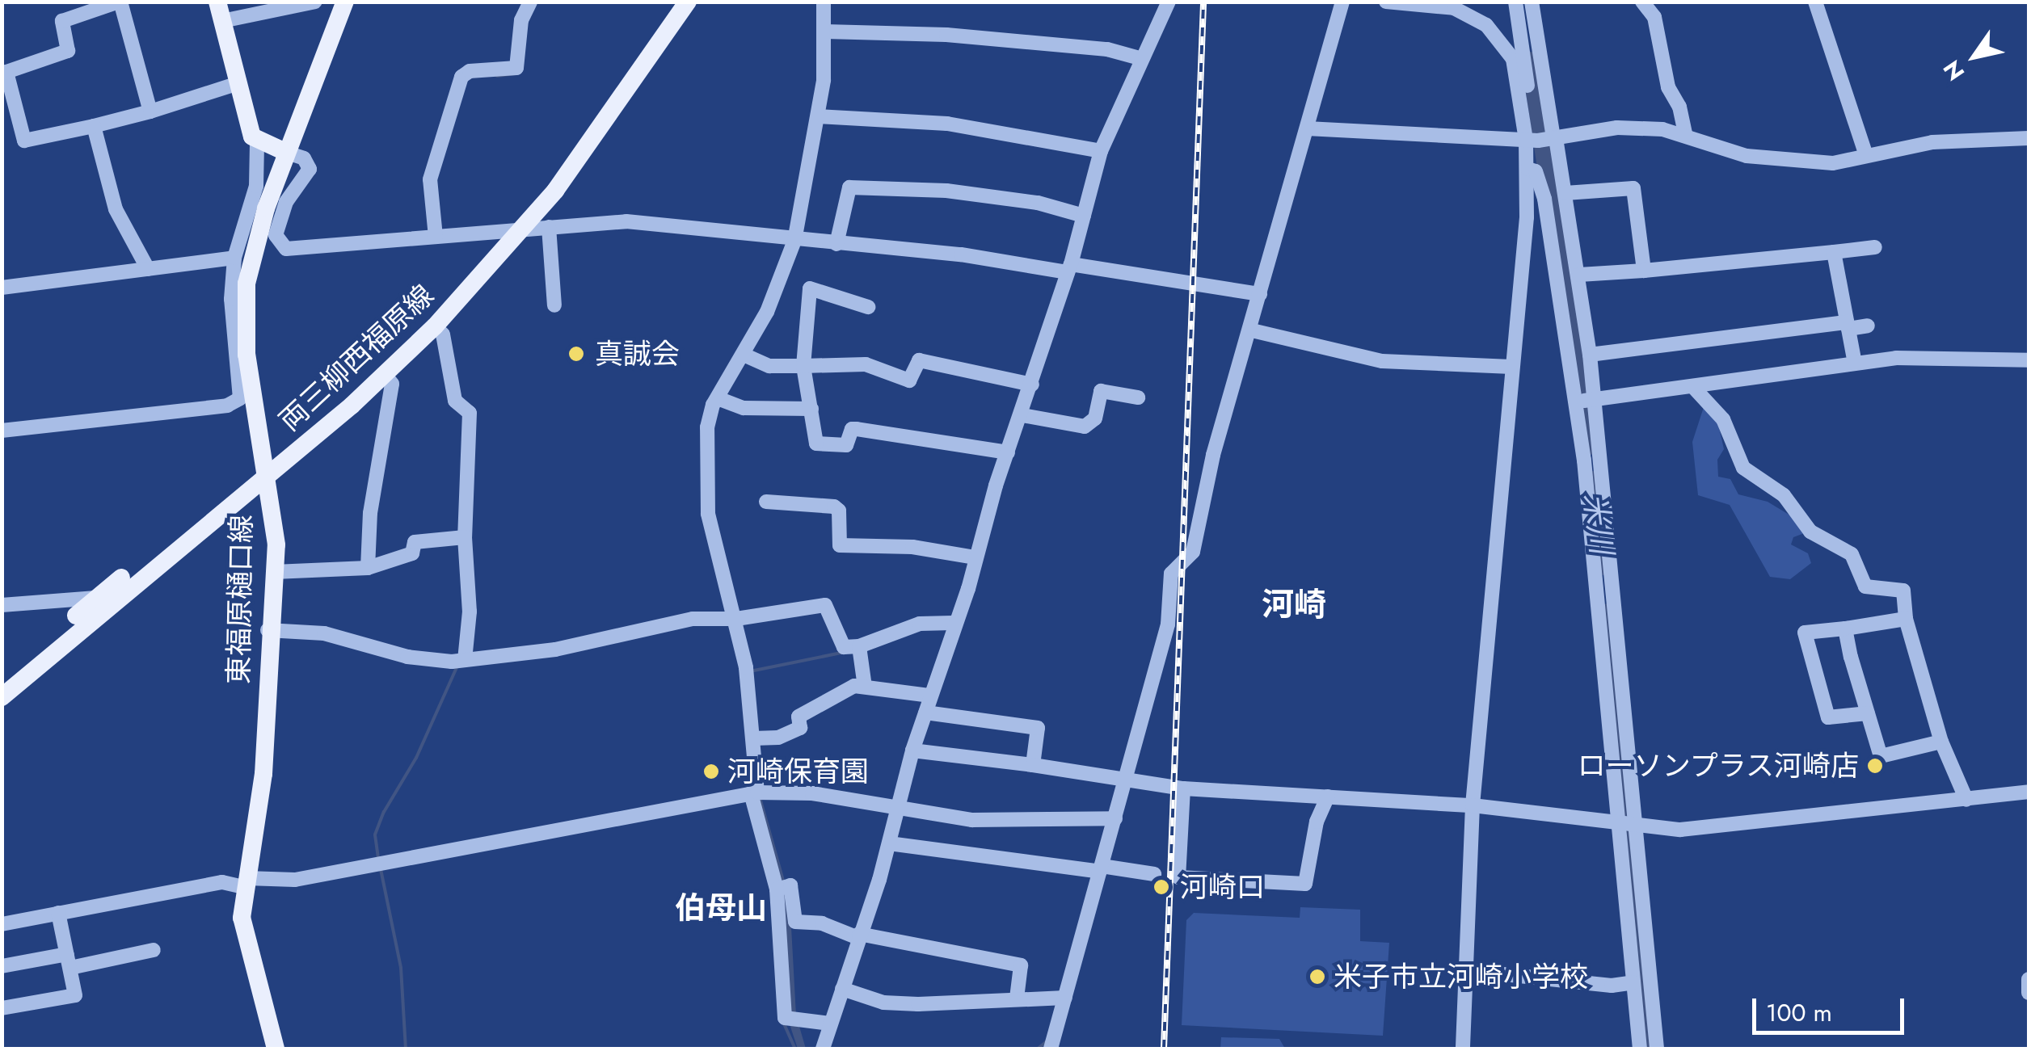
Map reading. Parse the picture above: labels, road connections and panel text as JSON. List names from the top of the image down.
{
  "streets": {
    "main road": ["両三柳西福原線", "東福原樋口線"]
  },
  "crossings": [
    ["両三柳西福原線", "東福原樋口線"]
  ],
  "districts": ["河崎", "伯母山"],
  "water": ["米川"],
  "places": [
    "真誠会",
    "ローソンプラス河崎店",
    "河崎保育園",
    "河崎口",
    "米子市立河崎小学校"
  ],
  "scale_bar": "100 m",
  "north": "bottom left"
}
